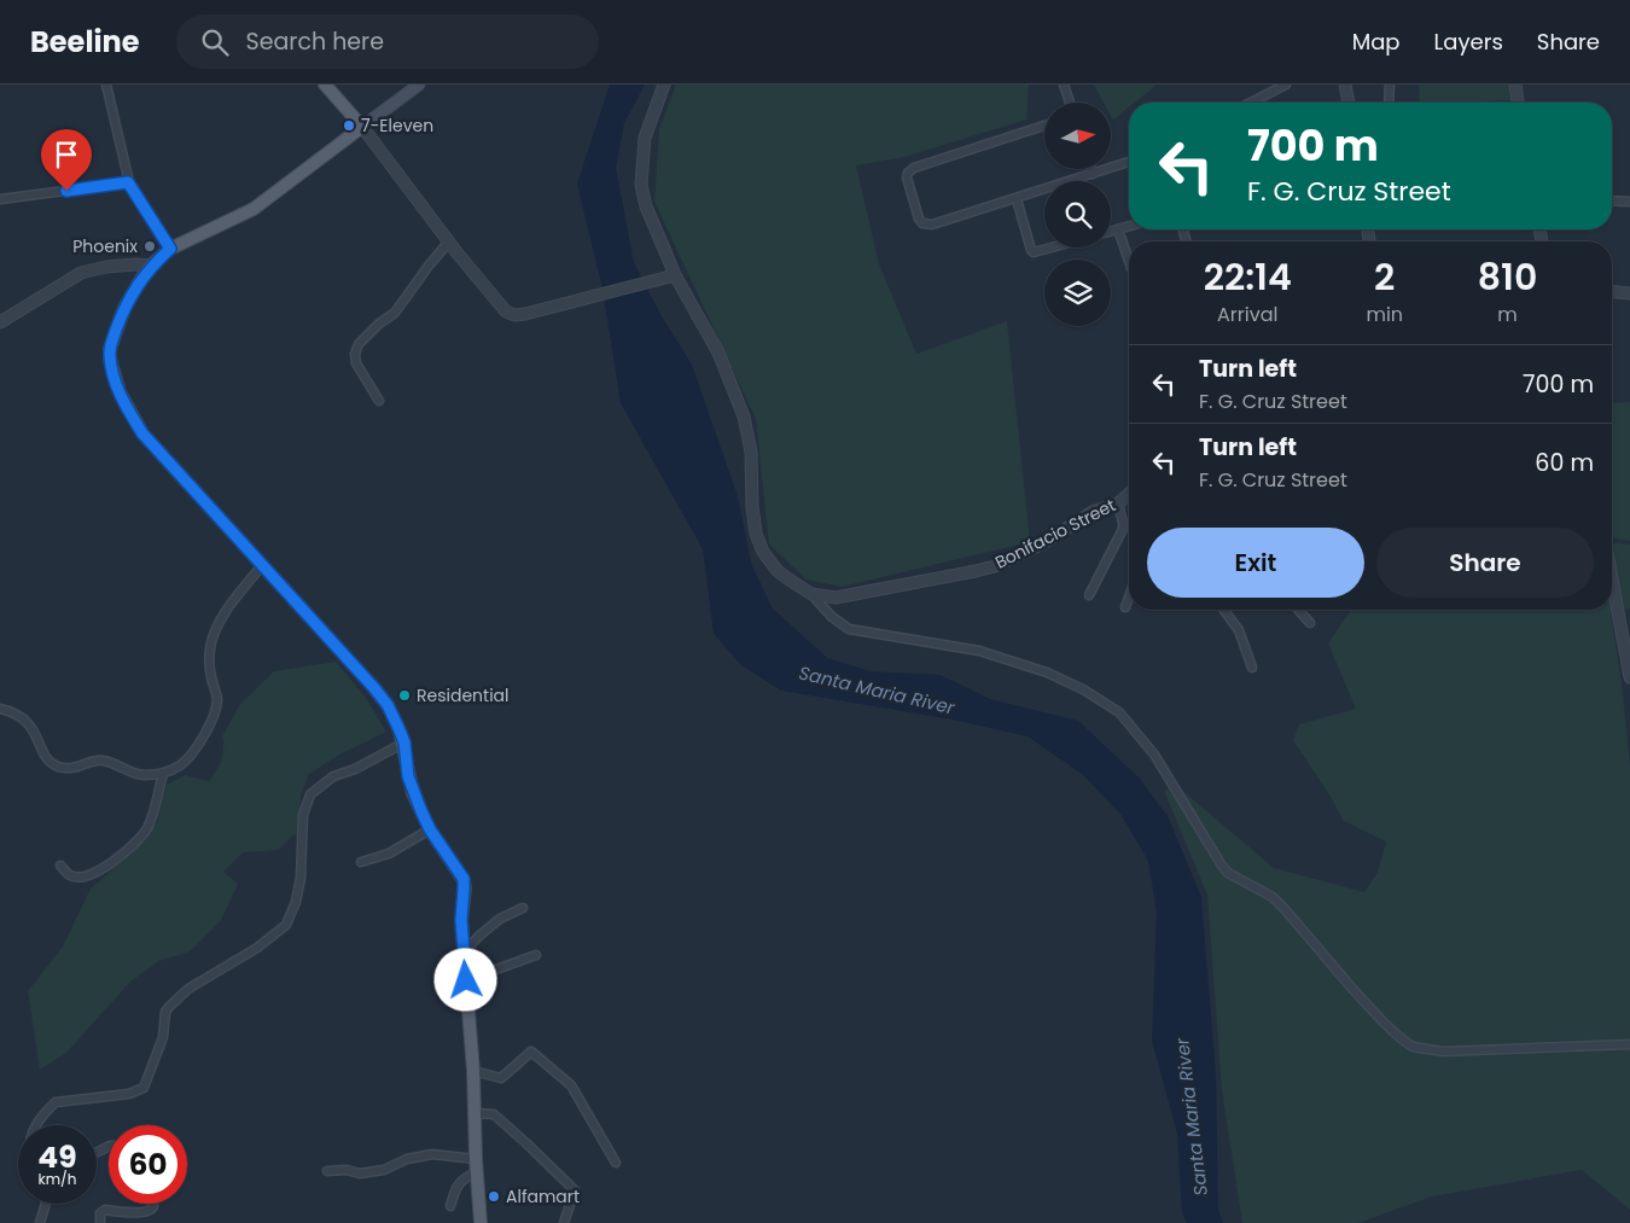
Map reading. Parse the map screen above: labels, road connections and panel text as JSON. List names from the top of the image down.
{
  "streets": {
    "street": ["Bonifacio Street"]
  },
  "water": ["Santa Maria River"],
  "places": [
    "7-Eleven",
    "Phoenix",
    "Residential",
    "Alfamart"
  ],
  "north": "right",
  "page": {
    "header": "Beeline",
    "search": "Search here",
    "nav": ["Map", "Layers", "Share"],
    "turn": ["700 m", "F. G. Cruz Street"],
    "eta": [
      "22:14",
      "Arrival",
      "2",
      "min",
      "810",
      "m"
    ],
    "list": [
      {
        "name": "Turn left",
        "note": "F. G. Cruz Street",
        "value": "700 m"
      },
      {
        "name": "Turn left",
        "note": "F. G. Cruz Street",
        "value": "60 m"
      }
    ],
    "buttons": ["Exit", "Share"],
    "speed": "49 km/h",
    "limit": "60"
  }
}
